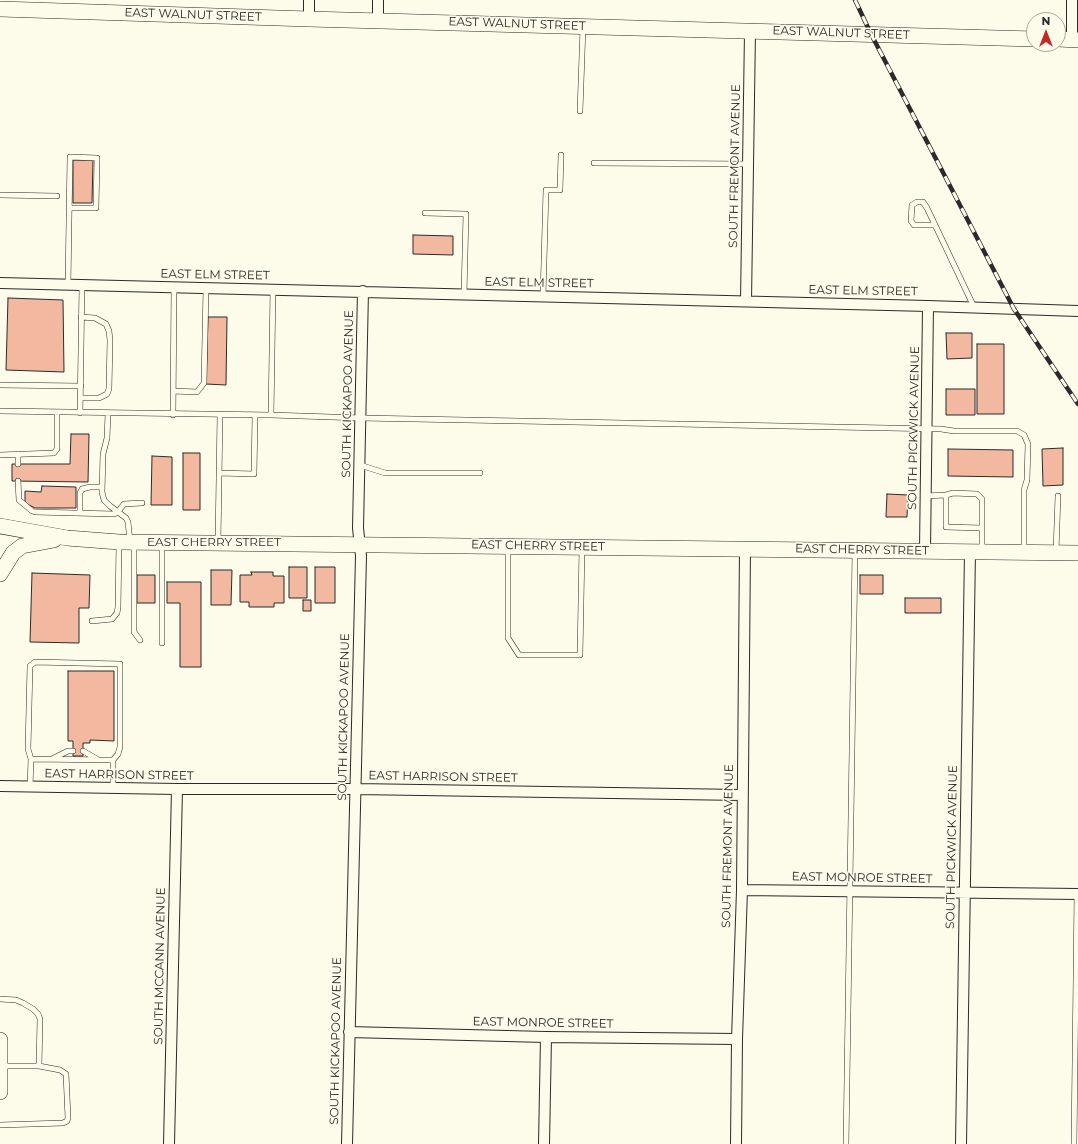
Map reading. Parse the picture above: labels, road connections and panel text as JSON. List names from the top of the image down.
{
  "streets": {
    "street": [
      "EAST WALNUT STREET",
      "SOUTH FREMONT AVENUE",
      "EAST ELM STREET",
      "SOUTH KICKAPOO AVENUE",
      "SOUTH PICKWICK AVENUE",
      "EAST CHERRY STREET",
      "EAST HARRISON STREET",
      "EAST MONROE STREET",
      "SOUTH MCCANN AVENUE"
    ]
  },
  "crossings": [
    ["EAST WALNUT STREET", "SOUTH FREMONT AVENUE"],
    ["SOUTH FREMONT AVENUE", "EAST ELM STREET"],
    ["SOUTH FREMONT AVENUE", "EAST CHERRY STREET"],
    ["SOUTH FREMONT AVENUE", "EAST HARRISON STREET"],
    ["SOUTH FREMONT AVENUE", "EAST MONROE STREET"],
    ["EAST ELM STREET", "SOUTH KICKAPOO AVENUE"],
    ["EAST ELM STREET", "SOUTH PICKWICK AVENUE"],
    ["SOUTH KICKAPOO AVENUE", "EAST CHERRY STREET"],
    ["SOUTH KICKAPOO AVENUE", "EAST HARRISON STREET"],
    ["SOUTH KICKAPOO AVENUE", "EAST MONROE STREET"],
    ["SOUTH PICKWICK AVENUE", "EAST CHERRY STREET"],
    ["SOUTH PICKWICK AVENUE", "EAST MONROE STREET"],
    ["EAST HARRISON STREET", "SOUTH MCCANN AVENUE"]
  ],
  "north": "top"
}
